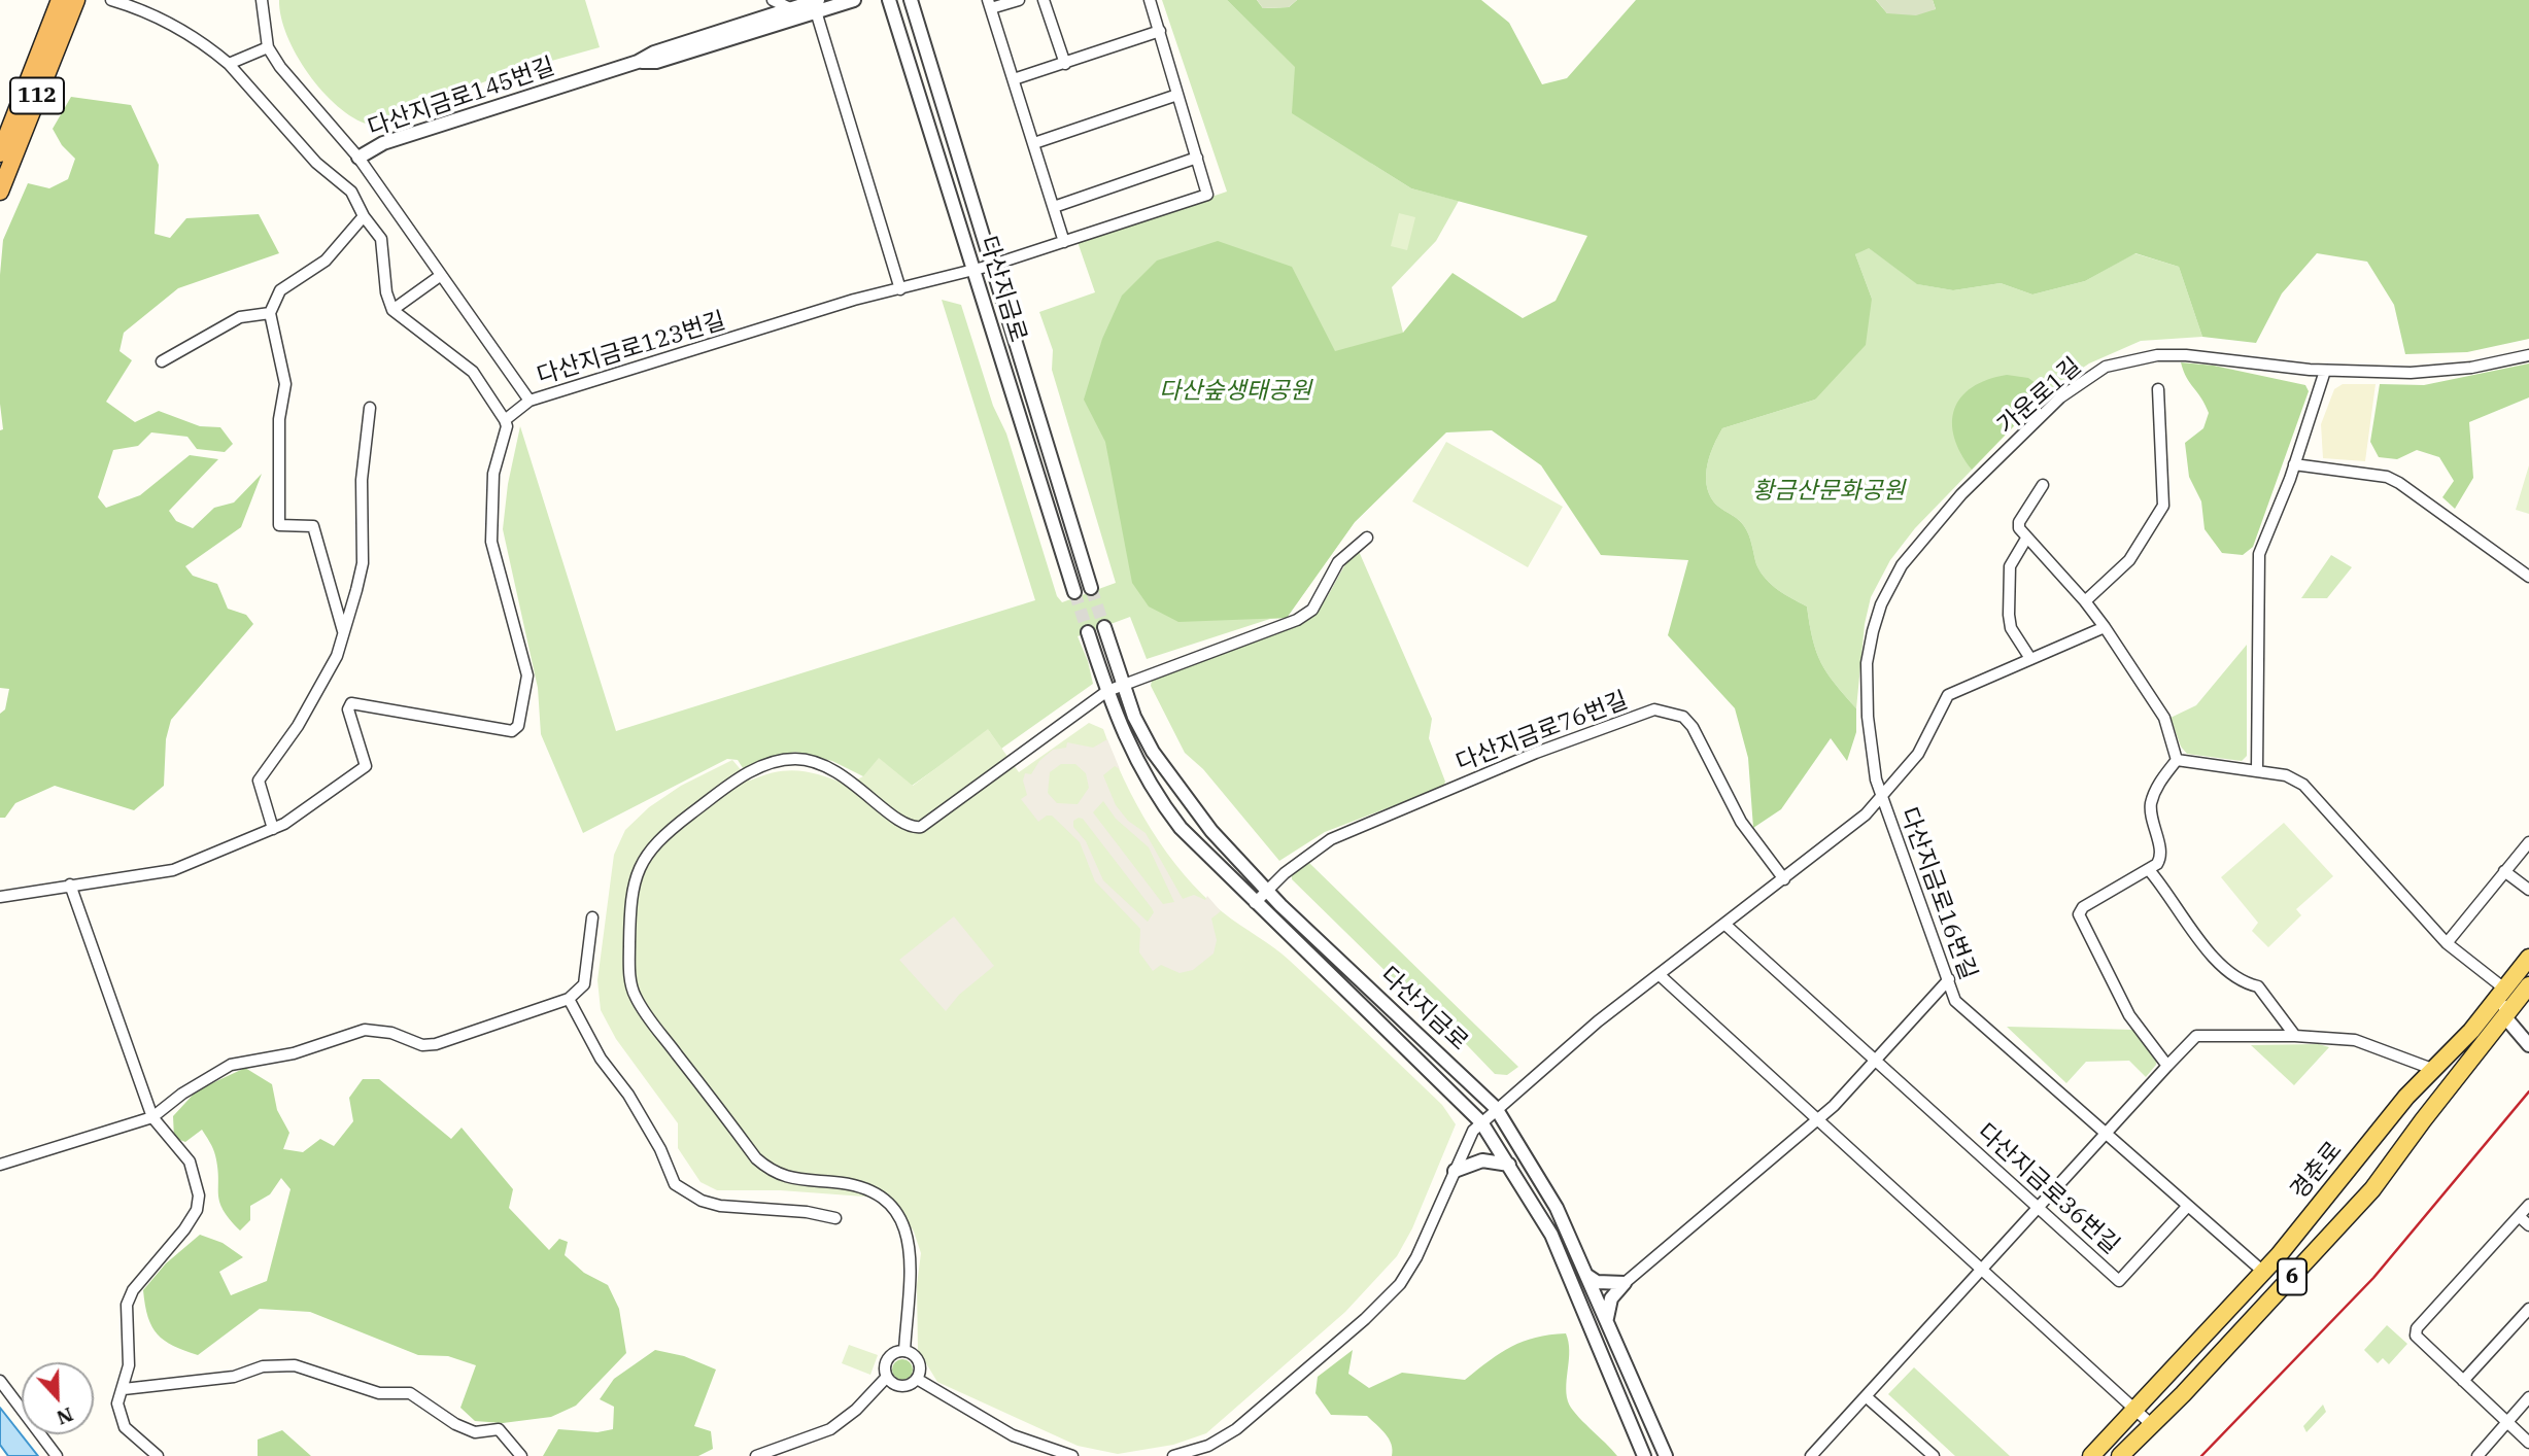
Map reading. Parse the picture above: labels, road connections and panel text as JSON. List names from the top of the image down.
{
  "streets": {
    "highway": ["112"],
    "main road": ["경춘로", "6"],
    "street": [
      "다산지금로145번길",
      "다산지금로",
      "다산지금로123번길",
      "가운로1길",
      "다산지금로76번길",
      "다산지금로16번길",
      "다산지금로36번길"
    ]
  },
  "crossings": [
    ["다산지금로145번길", "다산지금로123번길"],
    ["다산지금로", "다산지금로123번길"],
    ["다산지금로", "다산지금로76번길"],
    ["다산지금로", "다산지금로16번길"],
    ["가운로1길", "다산지금로16번길"],
    ["다산지금로76번길", "다산지금로16번길"],
    ["다산지금로16번길", "경춘로"],
    ["다산지금로16번길", "다산지금로36번길"]
  ],
  "parks": ["다산숲생태공원", "황금산문화공원"],
  "north": "bottom"
}
